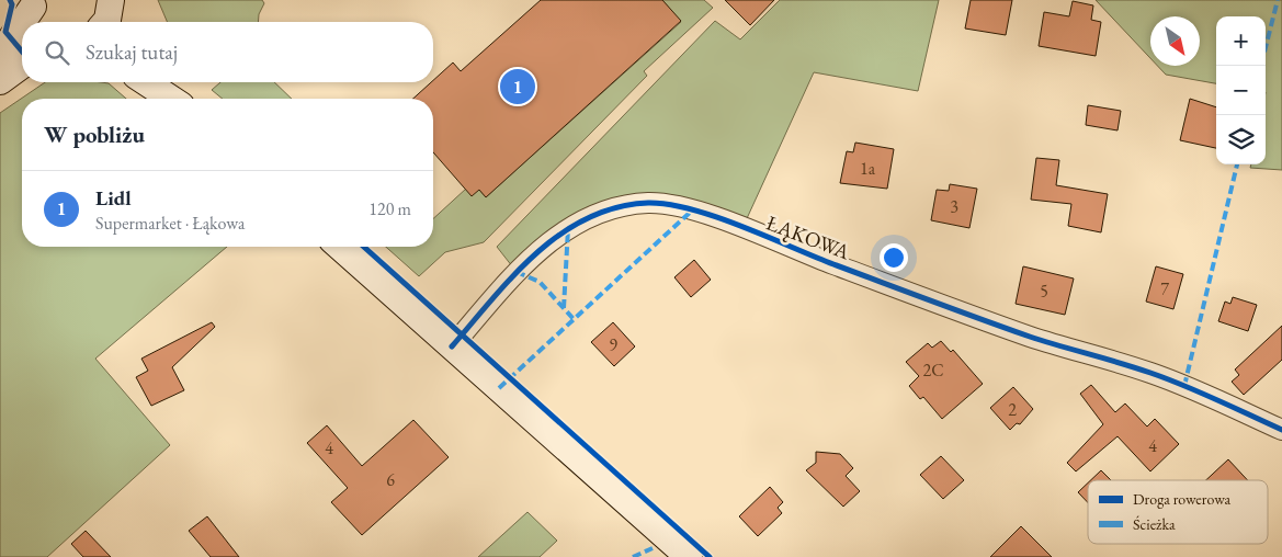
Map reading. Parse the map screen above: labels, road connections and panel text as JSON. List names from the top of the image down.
{
  "streets": {
    "street": ["ŁĄKOWA"]
  },
  "house_numbers": [
    "1a",
    "3",
    "7",
    "5",
    "9",
    "2C",
    "2",
    "4",
    "4",
    "6"
  ],
  "legend": ["Droga rowerowa", "Ścieżka"],
  "north": "bottom right",
  "page": {
    "map_buttons": ["+", "−"],
    "search": "Szukaj tutaj",
    "pins": "1",
    "heading": "W pobliżu",
    "list": [
      {
        "mark": "1",
        "name": "Lidl",
        "note": "Supermarket · Łąkowa",
        "value": "120 m"
      }
    ]
  }
}
